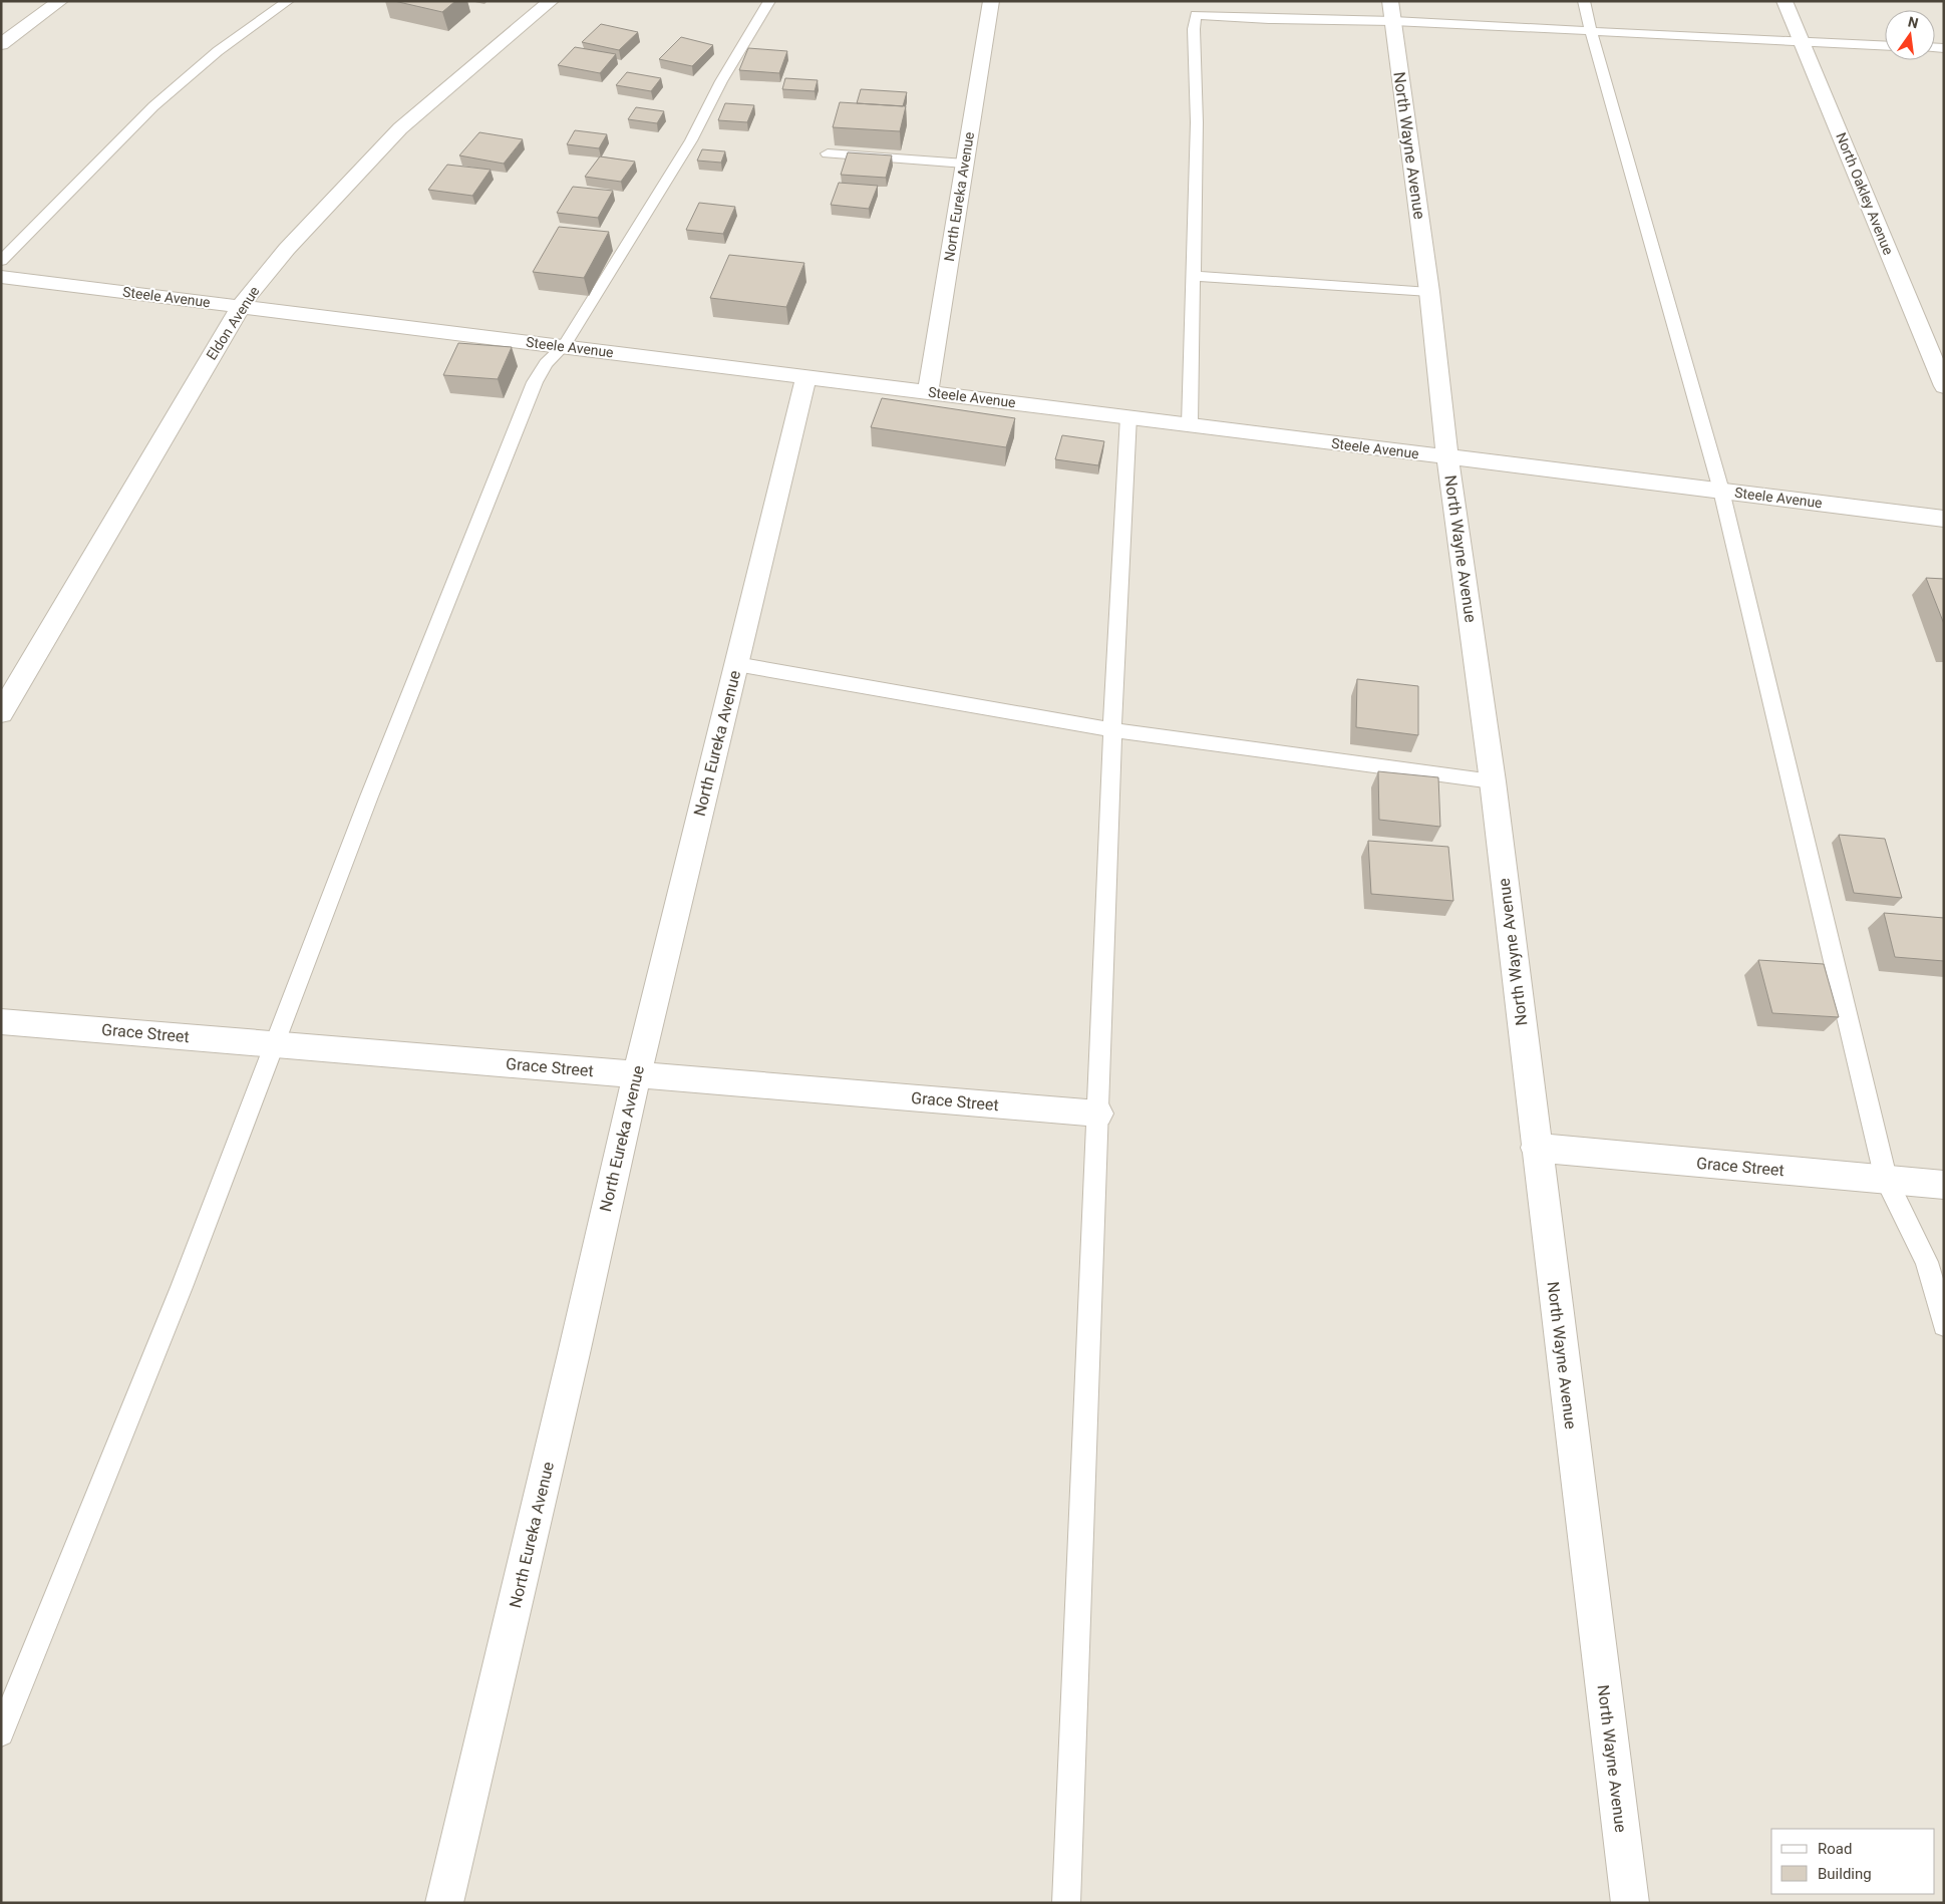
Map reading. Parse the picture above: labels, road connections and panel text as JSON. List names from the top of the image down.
{
  "streets": {
    "street": [
      "North Wayne Avenue",
      "North Oakley Avenue",
      "North Eureka Avenue",
      "Steele Avenue",
      "Eldon Avenue",
      "Grace Street"
    ]
  },
  "crossings": [
    ["North Wayne Avenue", "Steele Avenue"],
    ["North Wayne Avenue", "Grace Street"],
    ["North Eureka Avenue", "Steele Avenue"],
    ["North Eureka Avenue", "Grace Street"],
    ["Steele Avenue", "Eldon Avenue"]
  ],
  "legend": ["Road", "Building"],
  "north": "top"
}
